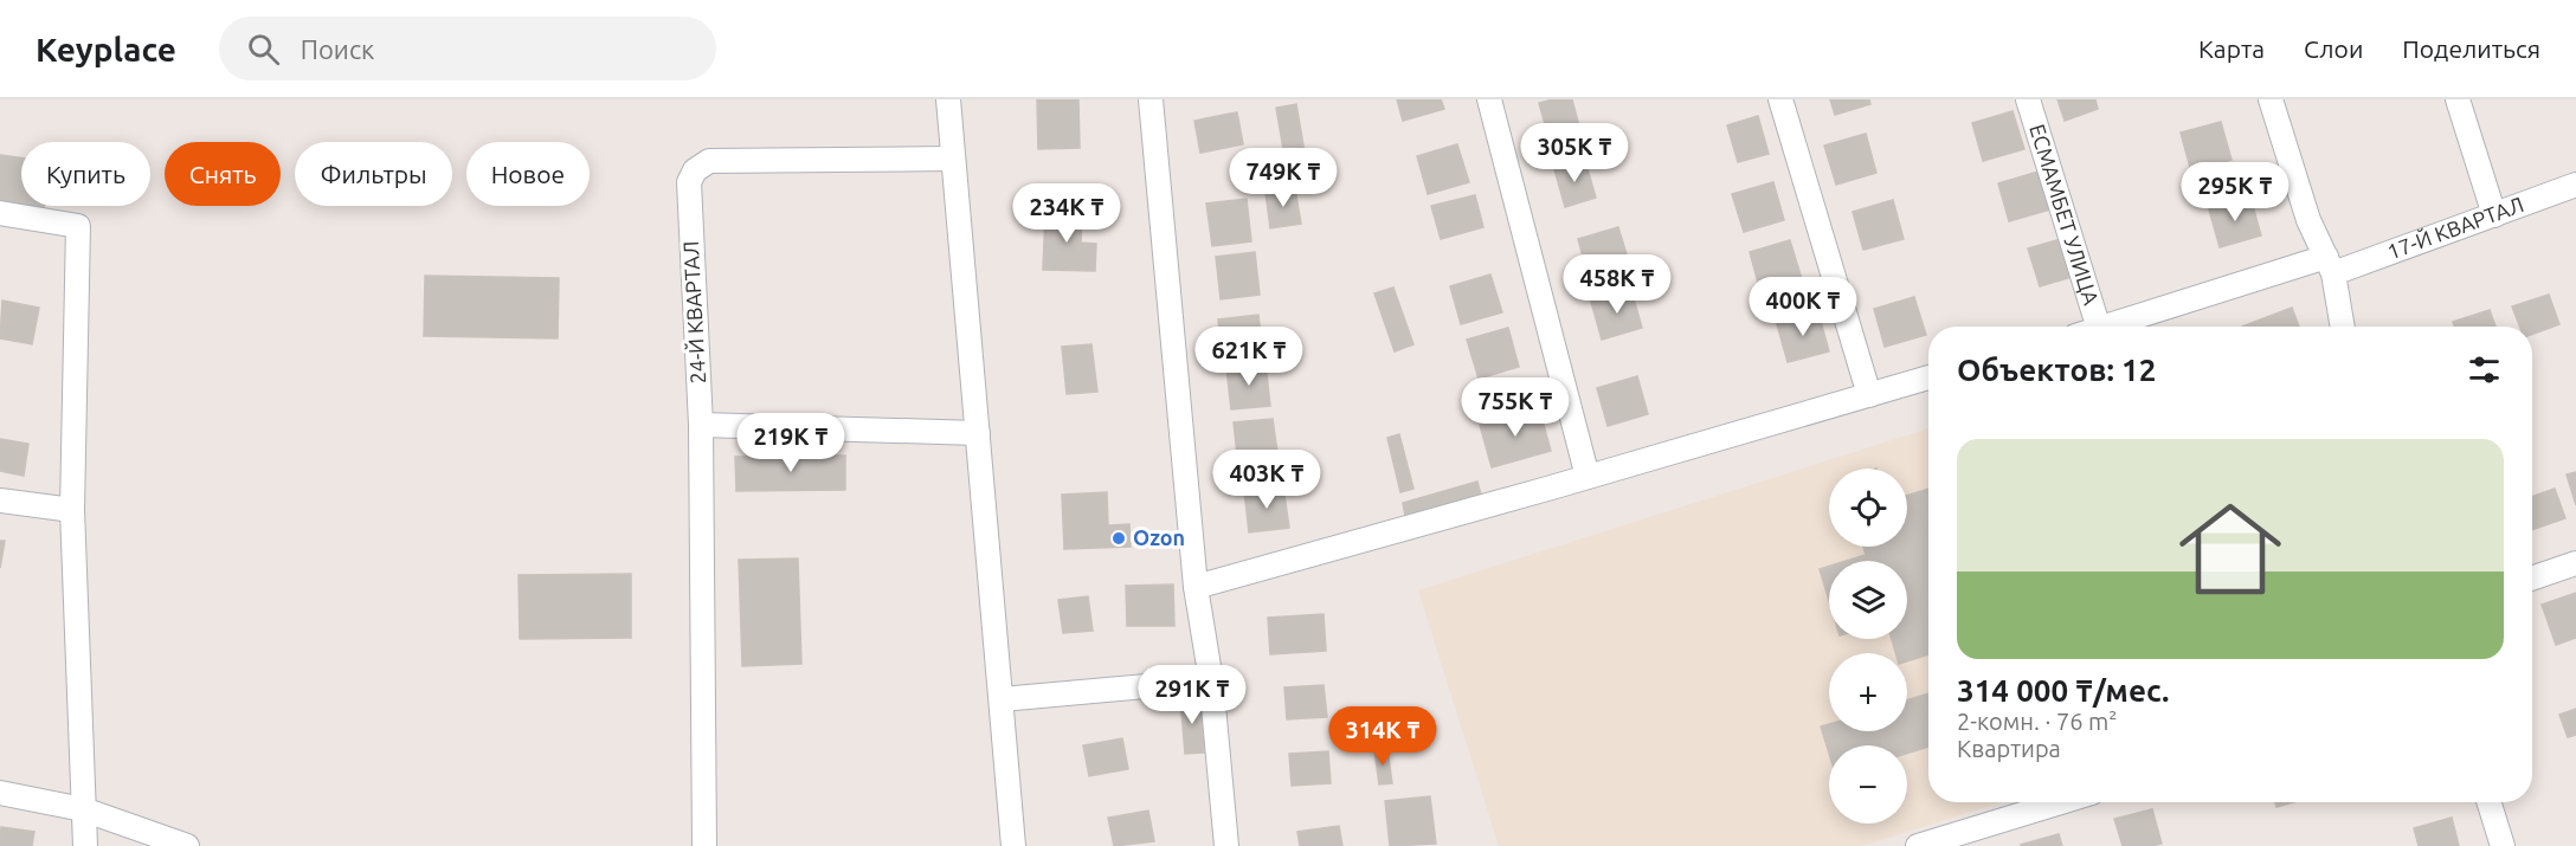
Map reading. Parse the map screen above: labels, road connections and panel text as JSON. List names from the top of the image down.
{
  "streets": {
    "street": ["ЕСМАМБЕТ УЛИЦА", "17-Й КВАРТАЛ", "24-Й КВАРТАЛ"]
  },
  "places": ["Ozon"],
  "page": {
    "header": "Keyplace",
    "search": "Поиск",
    "nav": ["Карта", "Слои", "Поделиться"],
    "price": [
      "305K ₸",
      "749K ₸",
      "295K ₸",
      "234K ₸",
      "458K ₸",
      "400K ₸",
      "621K ₸",
      "755K ₸",
      "219K ₸",
      "403K ₸",
      "291K ₸",
      "314K ₸"
    ],
    "chip": [
      "Купить",
      "Снять",
      "Фильтры",
      "Новое"
    ],
    "heading": "Объектов: 12",
    "list": [
      {
        "name": "314 000 ₸/мес.",
        "note": "2-комн. · 76 m² · Квартира"
      }
    ],
    "map_buttons": ["+", "−"]
  }
}
